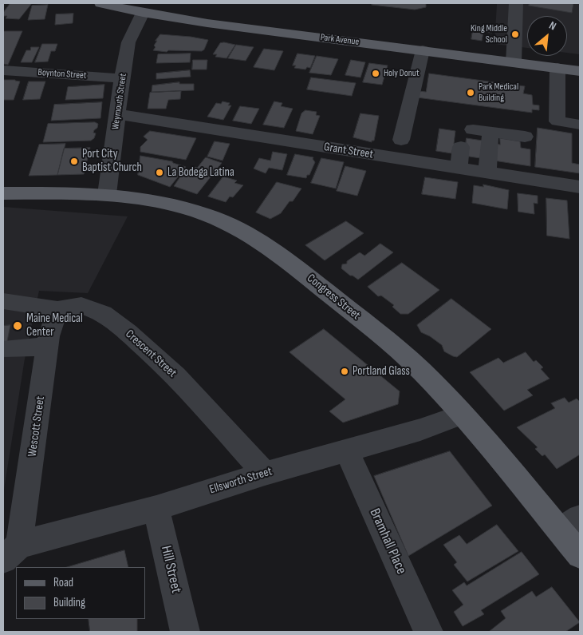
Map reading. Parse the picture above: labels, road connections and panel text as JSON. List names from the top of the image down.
{
  "streets": {
    "main road": ["Park Avenue", "Congress Street"],
    "street": [
      "Boynton Street",
      "Weymouth Street",
      "Grant Street",
      "Crescent Street",
      "Wescott Street",
      "Ellsworth Street",
      "Bramhall Place",
      "Hill Street"
    ]
  },
  "crossings": [
    ["Park Avenue", "Weymouth Street"],
    ["Boynton Street", "Weymouth Street"],
    ["Weymouth Street", "Grant Street"],
    ["Weymouth Street", "Congress Street"],
    ["Congress Street", "Ellsworth Street"],
    ["Crescent Street", "Wescott Street"],
    ["Crescent Street", "Ellsworth Street"],
    ["Wescott Street", "Ellsworth Street"],
    ["Ellsworth Street", "Bramhall Place"],
    ["Ellsworth Street", "Hill Street"]
  ],
  "places": [
    "King Middle School",
    "Holy Donut",
    "Park Medical Building",
    "Port City Baptist Church",
    "La Bodega Latina",
    "Maine Medical Center",
    "Portland Glass"
  ],
  "legend": ["Road", "Building"],
  "north": "top right"
}
